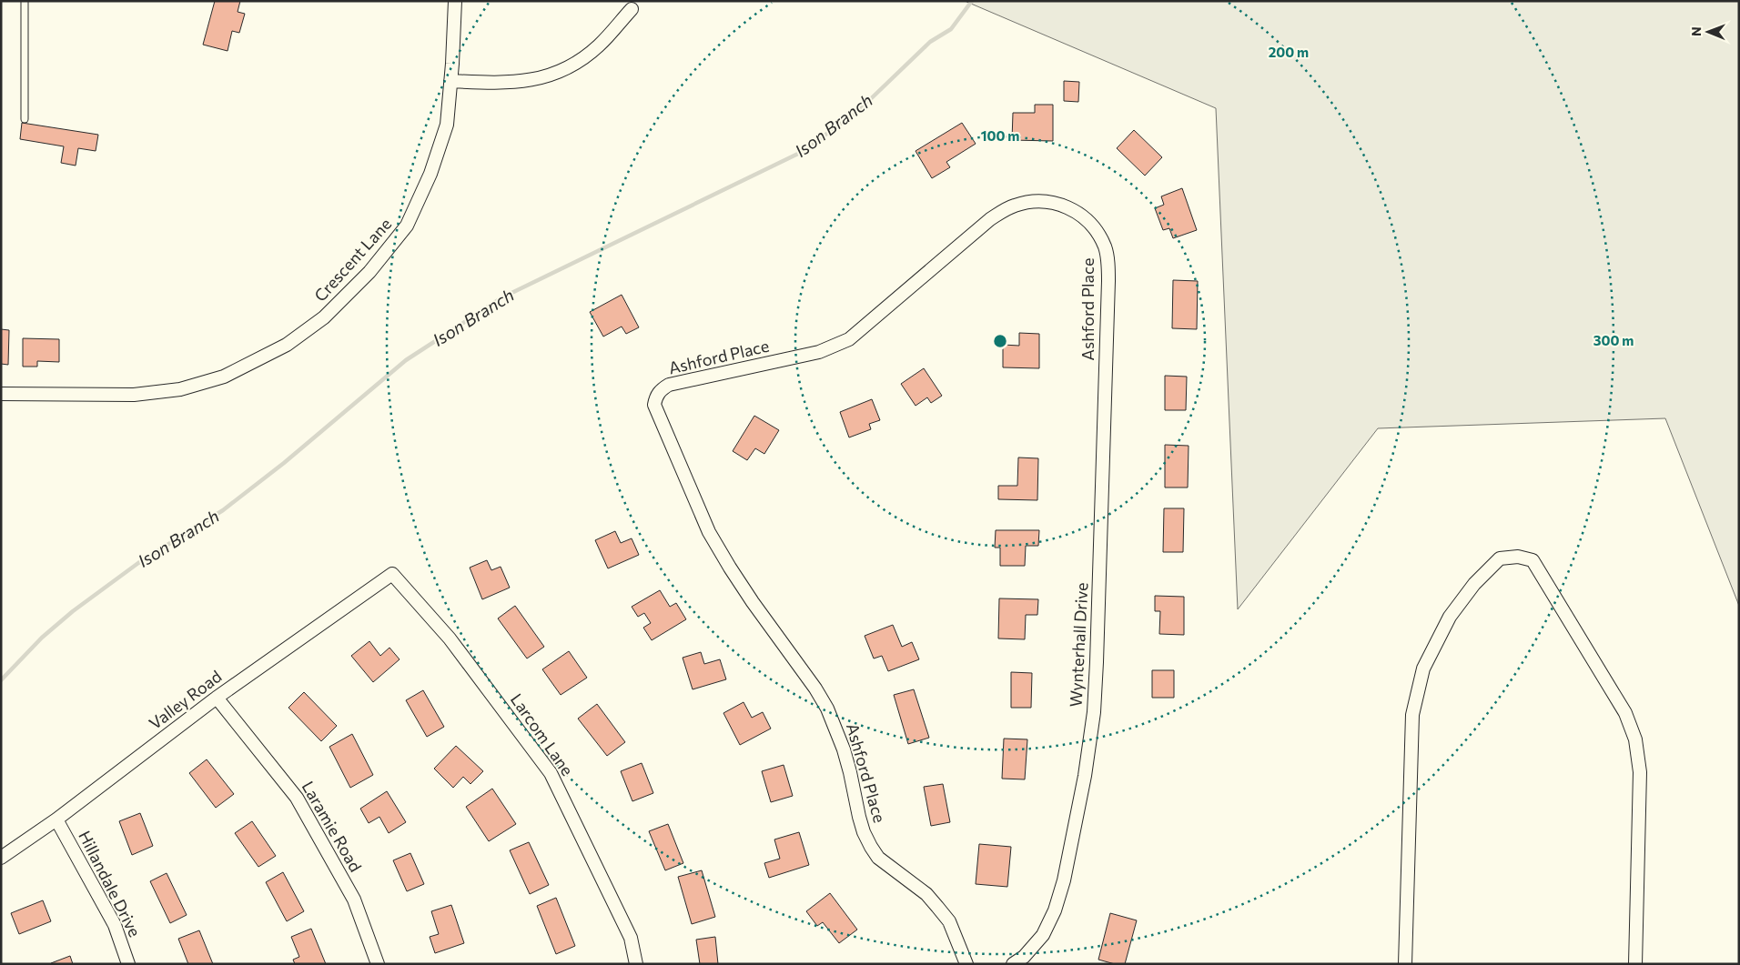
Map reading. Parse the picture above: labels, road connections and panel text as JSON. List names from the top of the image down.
{
  "streets": {
    "street": [
      "Crescent Lane",
      "Ashford Place",
      "Wynterhall Drive",
      "Valley Road",
      "Larcom Lane",
      "Laramie Road",
      "Hillandale Drive"
    ]
  },
  "crossings": [
    ["Ashford Place", "Wynterhall Drive"],
    ["Valley Road", "Larcom Lane"],
    ["Valley Road", "Laramie Road"],
    ["Valley Road", "Hillandale Drive"]
  ],
  "water": ["Ison Branch"],
  "north": "left",
  "rings": ["200 m", "100 m", "300 m"]
}
